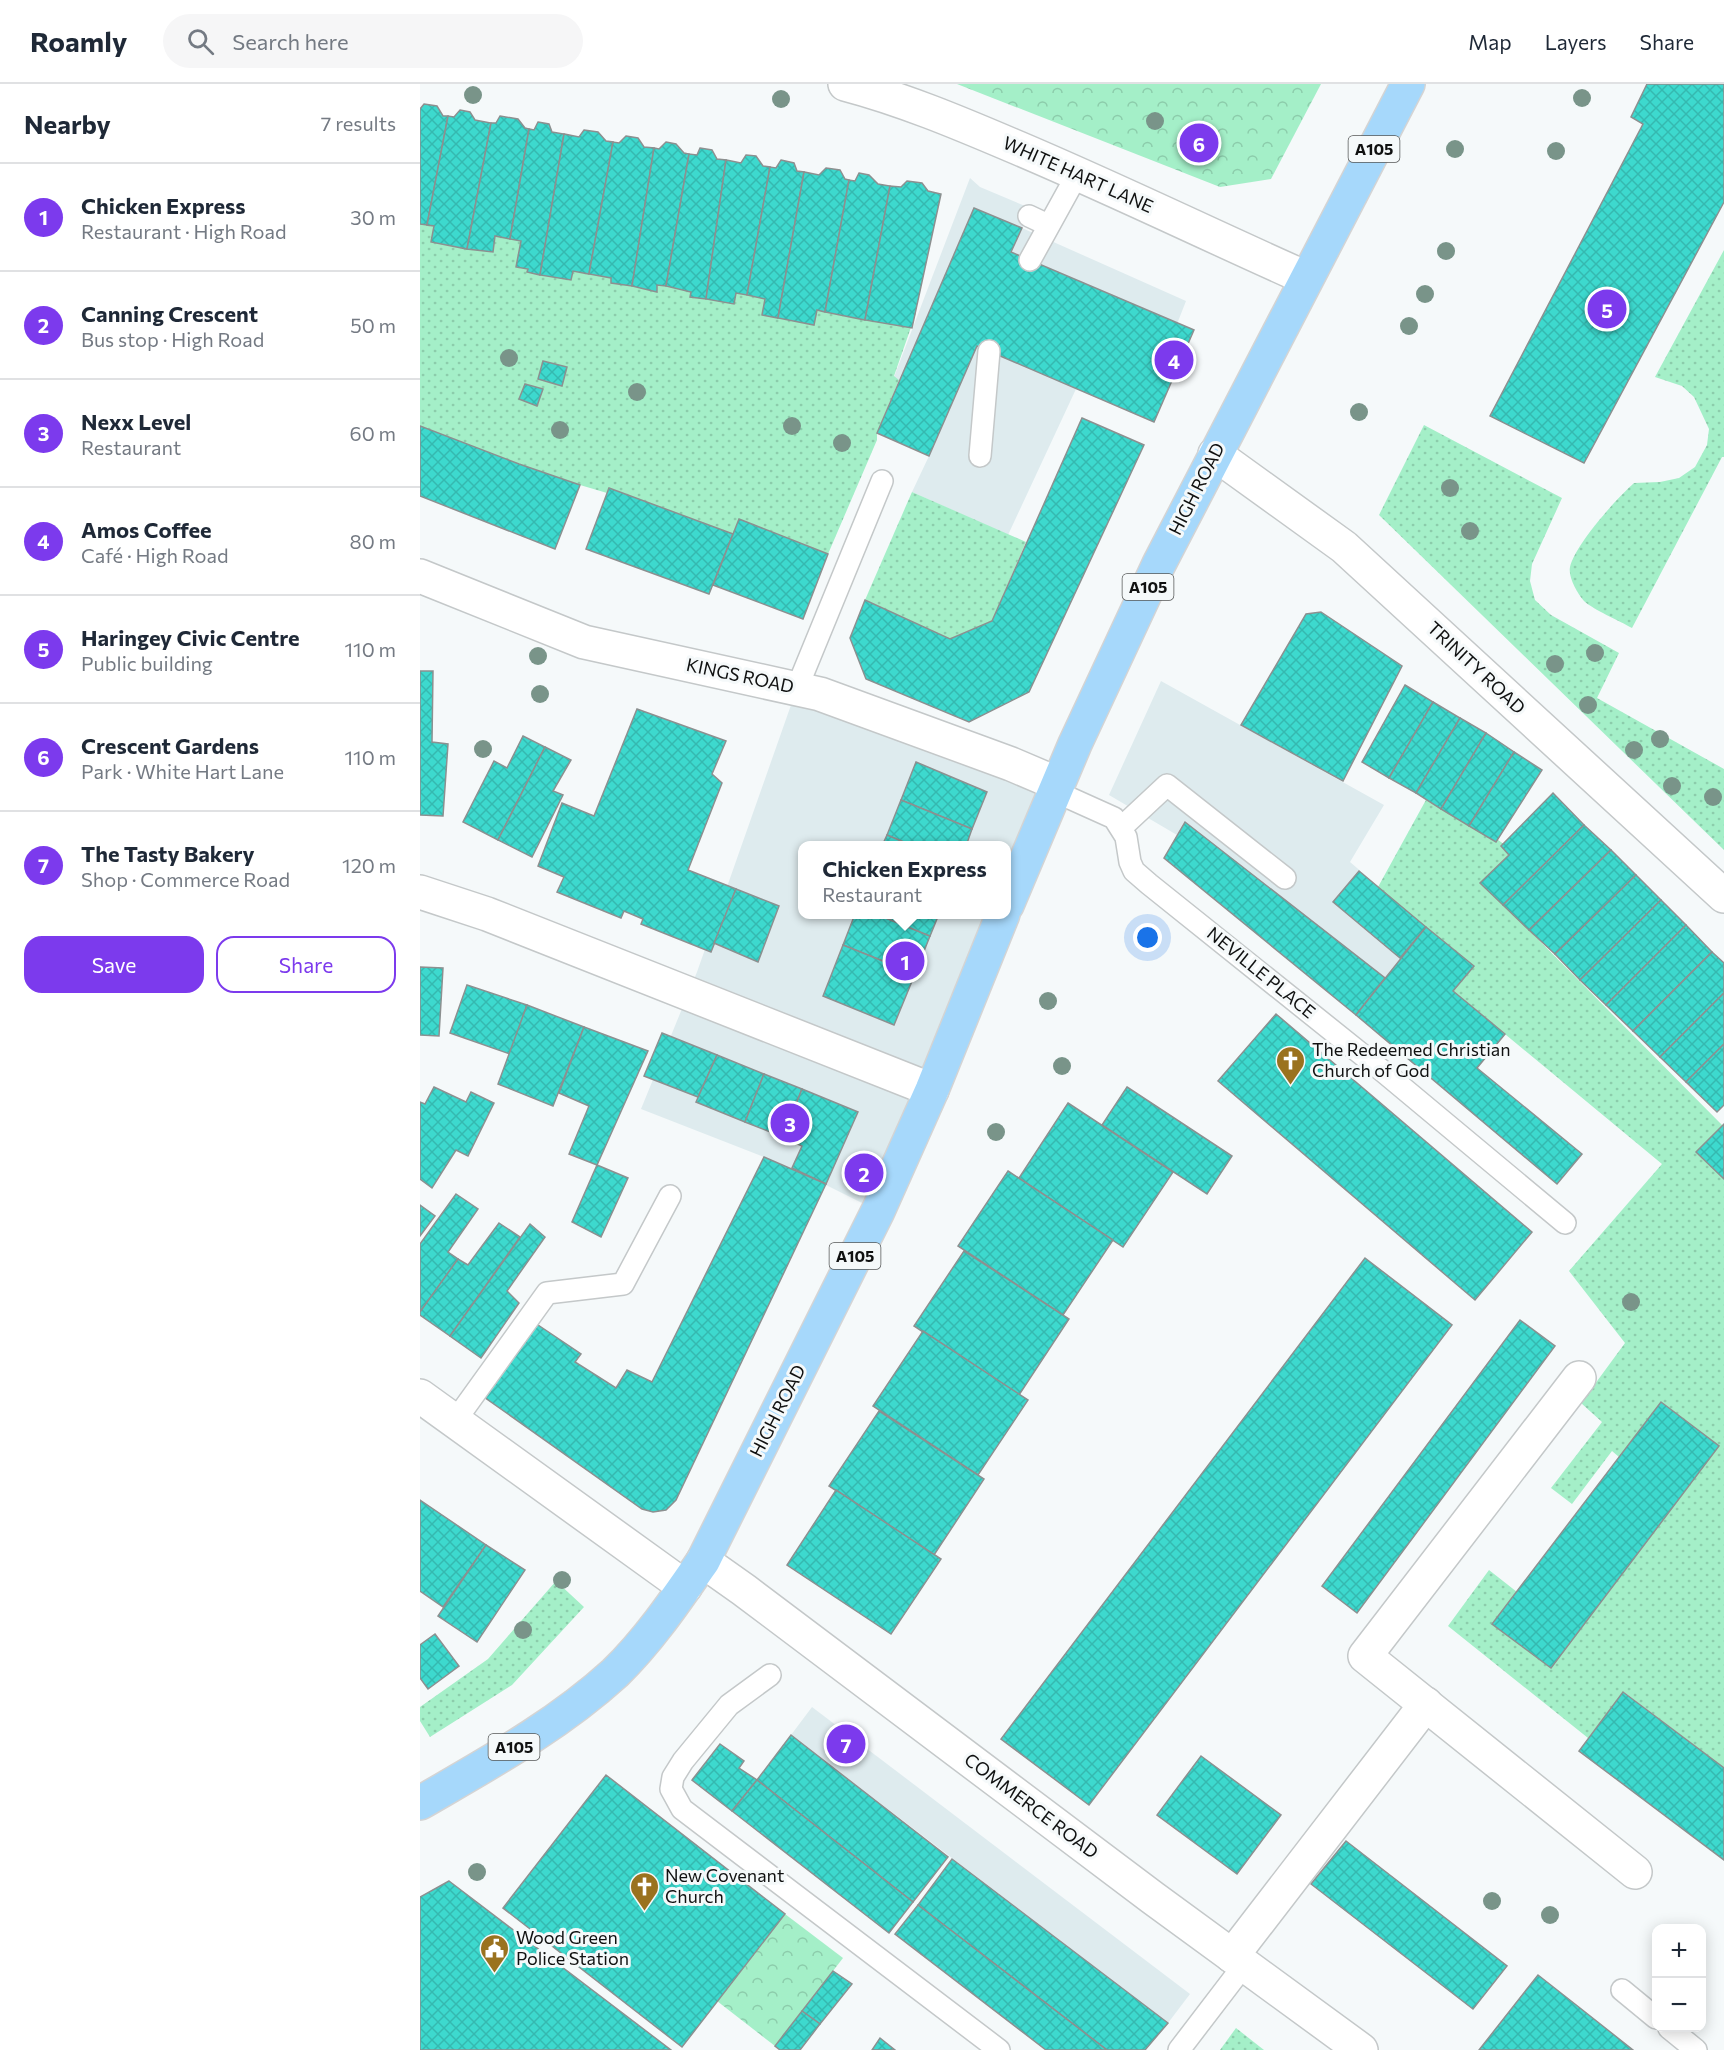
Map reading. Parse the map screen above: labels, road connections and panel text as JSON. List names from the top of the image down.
{
  "streets": {
    "main road": ["A105", "HIGH ROAD"],
    "street": [
      "WHITE HART LANE",
      "TRINITY ROAD",
      "KINGS ROAD",
      "COMMERCE ROAD"
    ],
    "lane": ["NEVILLE PLACE"]
  },
  "crossings": [
    ["WHITE HART LANE", "HIGH ROAD"],
    ["HIGH ROAD", "TRINITY ROAD"],
    ["HIGH ROAD", "KINGS ROAD"],
    ["HIGH ROAD", "COMMERCE ROAD"]
  ],
  "places": {
    "church": ["The Redeemed Christian Church of God", "New Covenant Church"],
    "public building": ["Wood Green Police Station"]
  },
  "page": {
    "header": "Roamly",
    "search": "Search here",
    "nav": ["Map", "Layers", "Share"],
    "heading": ["Nearby", "7 results"],
    "pins": [
      "6",
      "5",
      "4",
      "1",
      "3",
      "2",
      "7"
    ],
    "list": [
      {
        "mark": "1",
        "name": "Chicken Express",
        "note": "Restaurant · High Road",
        "value": "30 m"
      },
      {
        "mark": "2",
        "name": "Canning Crescent",
        "note": "Bus stop · High Road",
        "value": "50 m"
      },
      {
        "mark": "3",
        "name": "Nexx Level",
        "note": "Restaurant",
        "value": "60 m"
      },
      {
        "mark": "4",
        "name": "Amos Coffee",
        "note": "Café · High Road",
        "value": "80 m"
      },
      {
        "mark": "5",
        "name": "Haringey Civic Centre",
        "note": "Public building",
        "value": "110 m"
      },
      {
        "mark": "6",
        "name": "Crescent Gardens",
        "note": "Park · White Hart Lane",
        "value": "110 m"
      },
      {
        "mark": "7",
        "name": "The Tasty Bakery",
        "note": "Shop · Commerce Road",
        "value": "120 m"
      }
    ],
    "popup": ["Chicken Express", "Restaurant"],
    "buttons": ["Save", "Share"],
    "map_buttons": ["+", "−"]
  }
}
